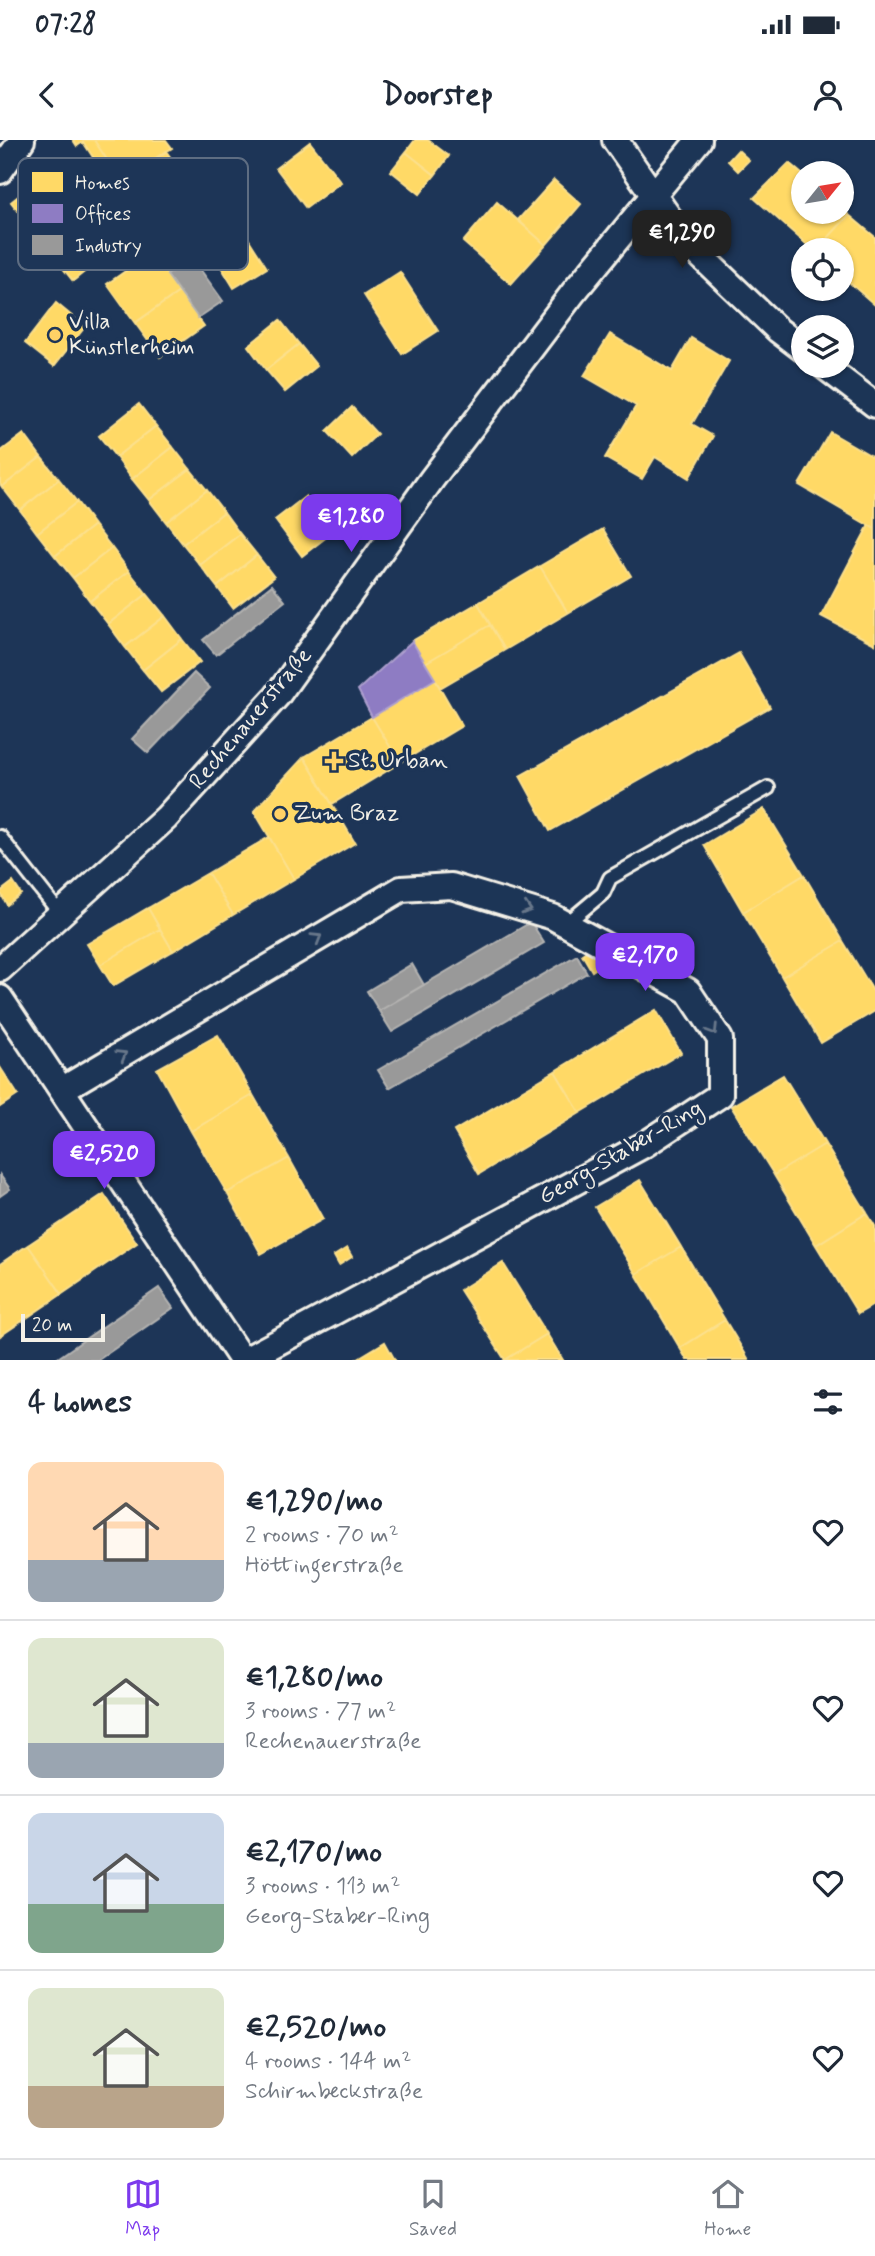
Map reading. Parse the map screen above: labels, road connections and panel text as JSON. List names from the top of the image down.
{
  "streets": {
    "street": ["Rechenauerstraße", "Georg-Staber-Ring"]
  },
  "places": {
    "other": ["Villa Künstlerheim", "Zum Braz"],
    "health": ["St. Urban"]
  },
  "legend": ["Homes", "Offices", "Industry"],
  "scale_bar": "20 m",
  "north": "top right",
  "page": {
    "status": "07:28",
    "header": "Doorstep",
    "price": [
      "€1,290",
      "€1,280",
      "€2,170",
      "€2,520"
    ],
    "scale": "20 m",
    "heading": "4 homes",
    "list": [
      {
        "name": "€1,290/mo",
        "note": "2 rooms · 70 m² · Höttingerstraße"
      },
      {
        "name": "€1,280/mo",
        "note": "3 rooms · 77 m² · Rechenauerstraße"
      },
      {
        "name": "€2,170/mo",
        "note": "3 rooms · 113 m² · Georg-Staber-Ring"
      },
      {
        "name": "€2,520/mo",
        "note": "4 rooms · 144 m² · Schirmbeckstraße"
      }
    ],
    "tabs": ["Map", "Saved", "Home"]
  }
}
